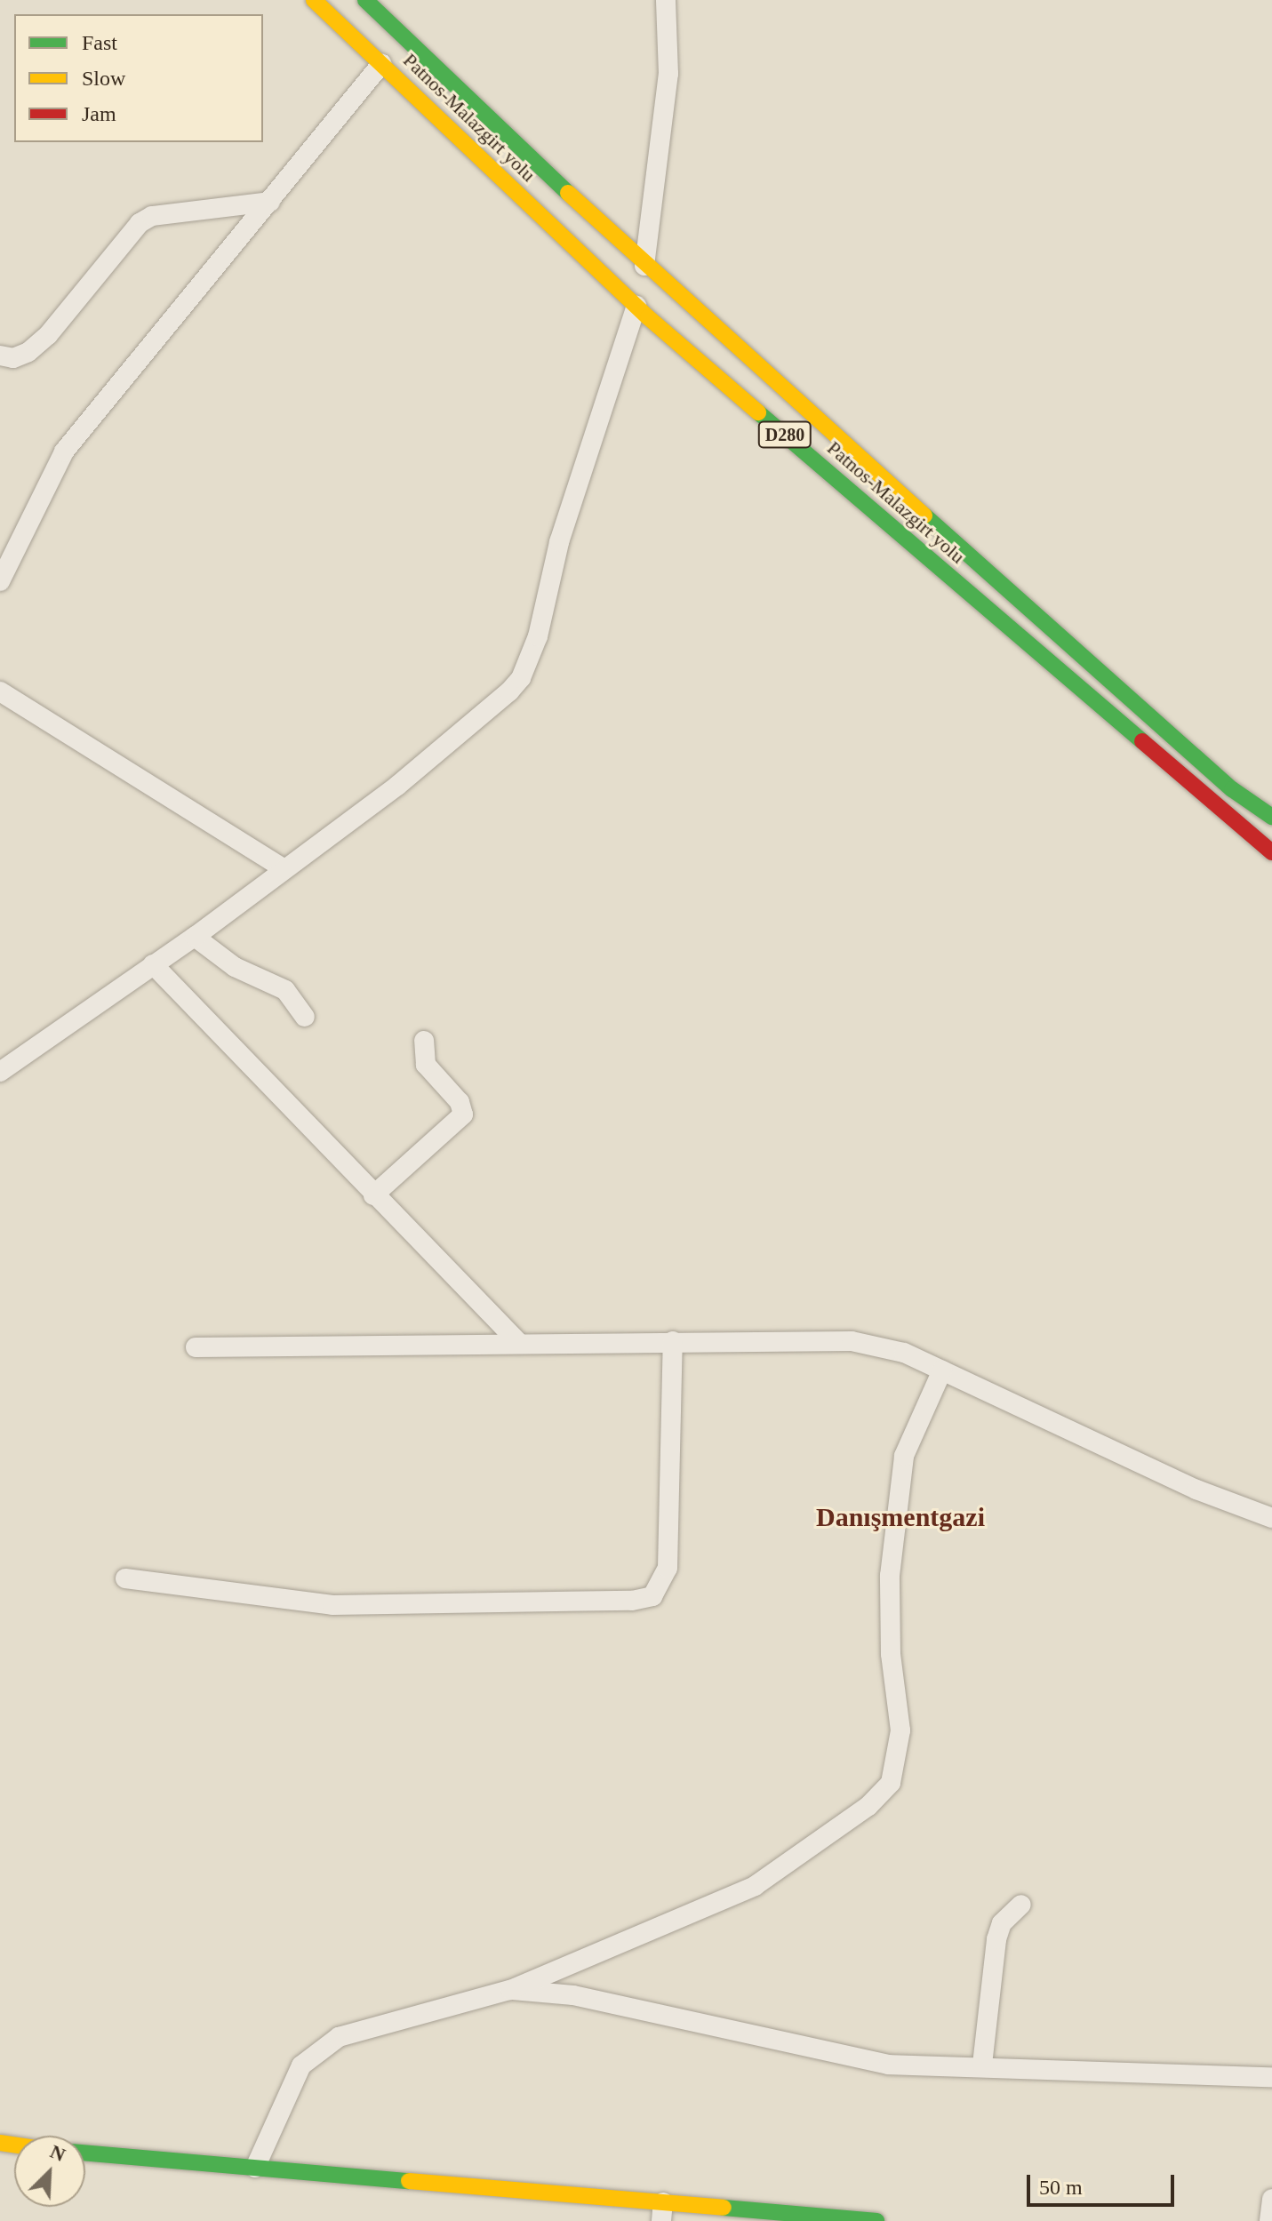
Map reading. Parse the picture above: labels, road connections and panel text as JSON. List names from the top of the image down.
{
  "streets": {
    "main road": ["Patnos-Malazgirt yolu", "D280"]
  },
  "districts": ["Danışmentgazi"],
  "legend": ["Fast", "Slow", "Jam"],
  "scale_bar": "50 m",
  "north": "top right"
}
